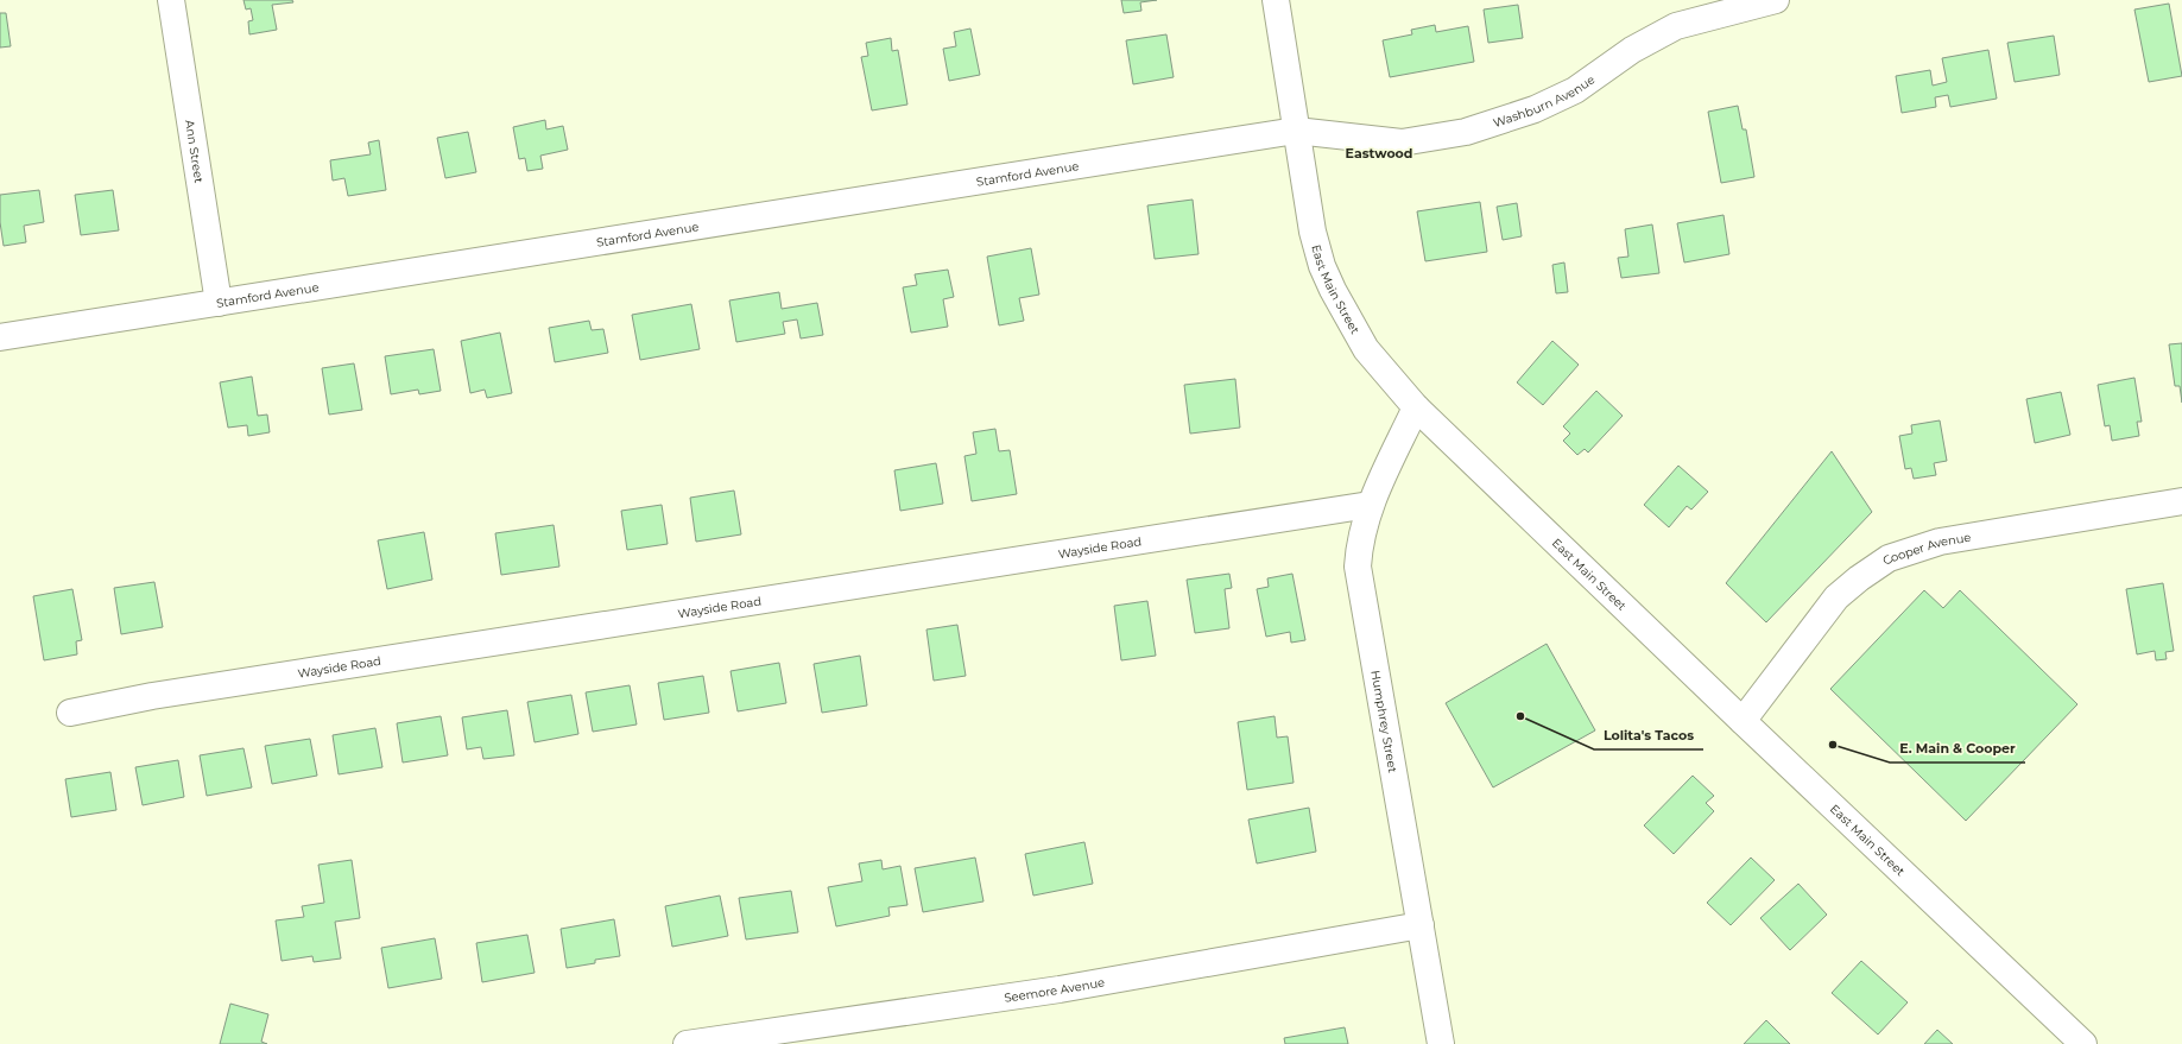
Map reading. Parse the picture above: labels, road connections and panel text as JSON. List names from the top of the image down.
{
  "streets": {
    "street": [
      "Washburn Avenue",
      "Ann Street",
      "Stamford Avenue",
      "East Main Street",
      "Wayside Road",
      "Cooper Avenue",
      "Humphrey Street",
      "Seemore Avenue"
    ]
  },
  "crossings": [
    ["Washburn Avenue", "Stamford Avenue"],
    ["Washburn Avenue", "East Main Street"],
    ["Ann Street", "Stamford Avenue"],
    ["Stamford Avenue", "East Main Street"],
    ["East Main Street", "Cooper Avenue"],
    ["East Main Street", "Humphrey Street"],
    ["Wayside Road", "Humphrey Street"],
    ["Humphrey Street", "Seemore Avenue"]
  ],
  "districts": ["Eastwood"],
  "places": ["Lolita's Tacos", "E. Main & Cooper"]
}
